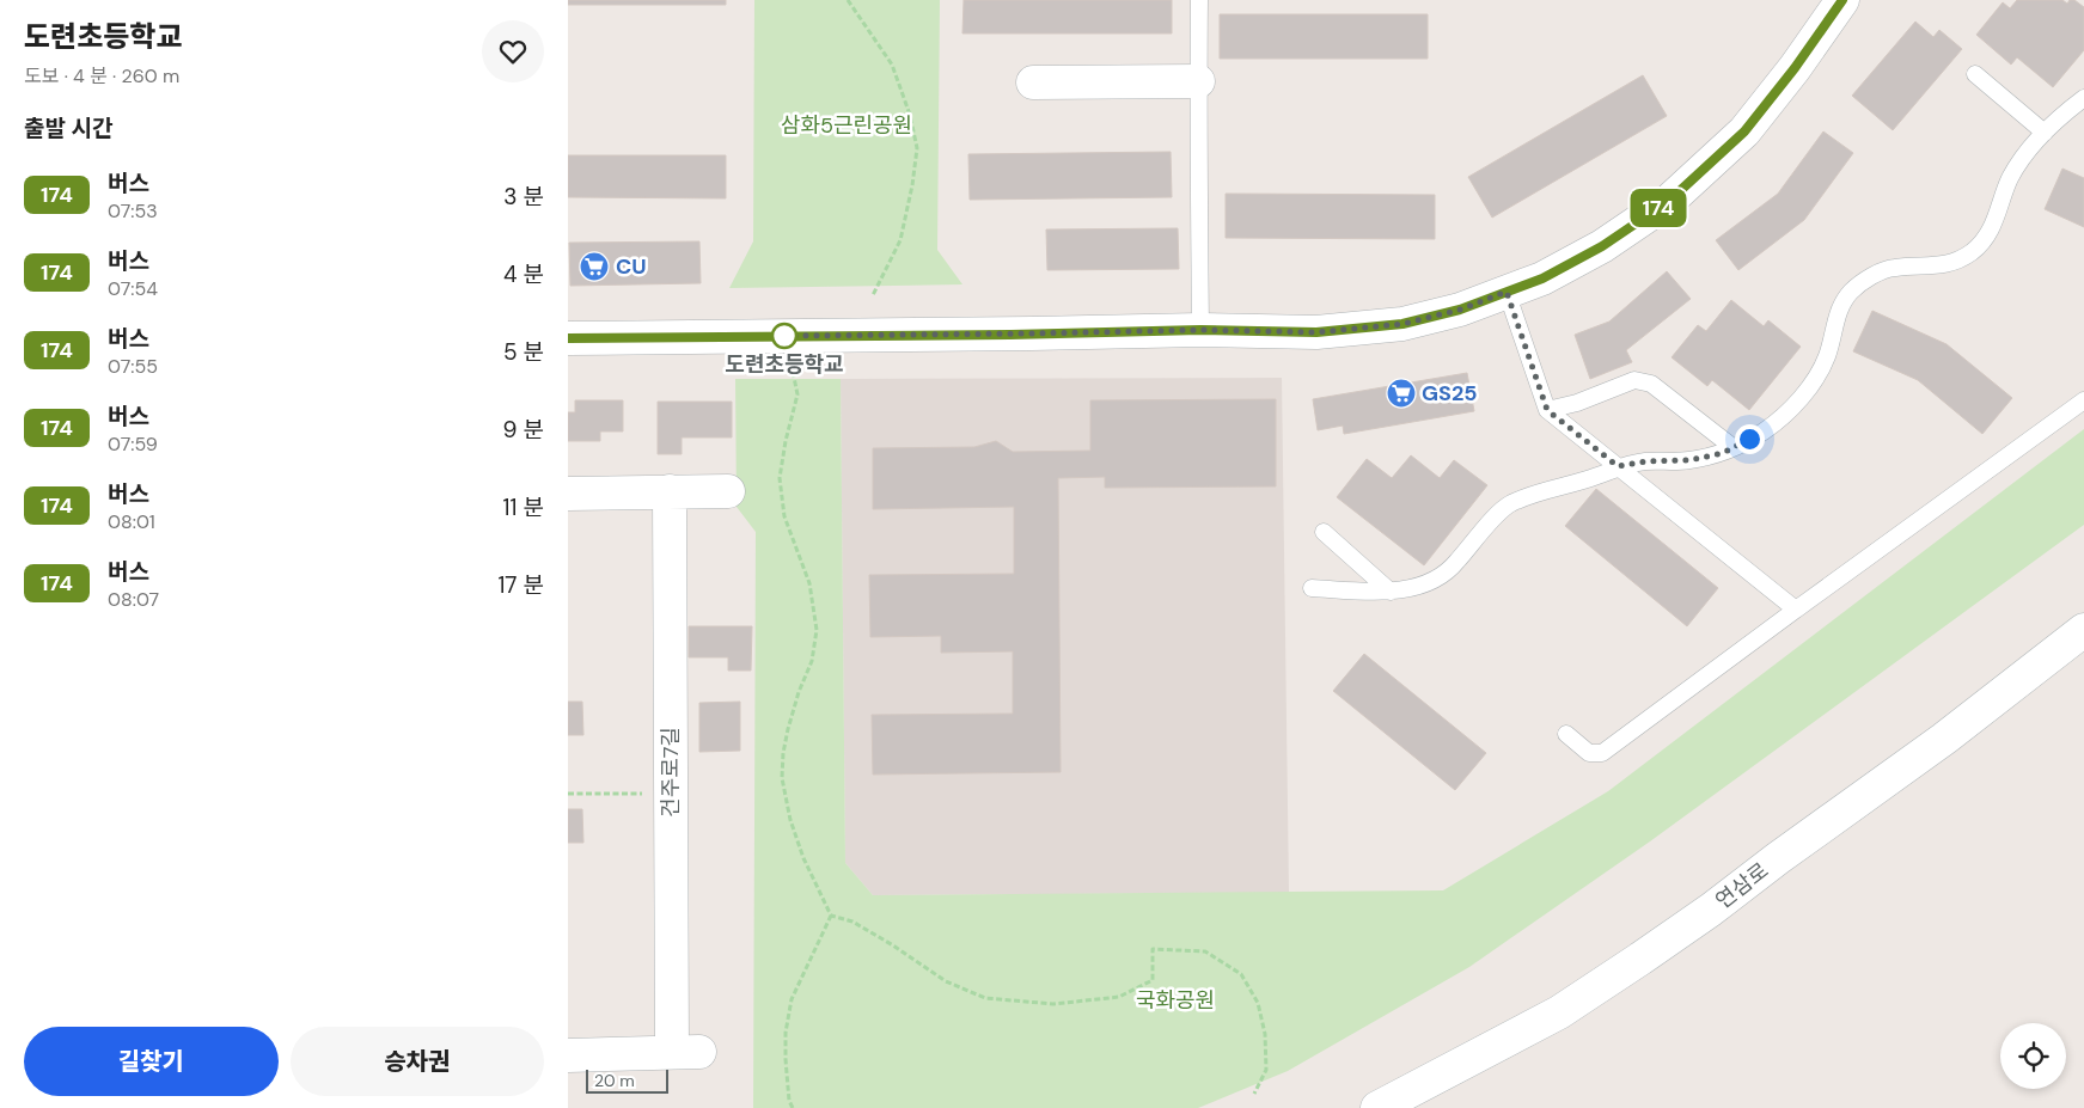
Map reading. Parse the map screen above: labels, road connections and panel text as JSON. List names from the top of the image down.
{
  "streets": {
    "street": ["건주로7길", "연삼로"]
  },
  "parks": ["삼화5근린공원", "국화공원"],
  "places": {
    "supermarket": ["CU", "GS25"],
    "other": ["도련초등학교"]
  },
  "lines": ["bus line 174"],
  "scale_bar": "20 m",
  "page": {
    "heading": [
      ["도련초등학교", "도보 · 4 분 · 260 m"],
      "출발 시간"
    ],
    "on_map": "174",
    "list": [
      {
        "mark": "174",
        "name": "버스",
        "note": "07:53",
        "value": "3 분"
      },
      {
        "mark": "174",
        "name": "버스",
        "note": "07:54",
        "value": "4 분"
      },
      {
        "mark": "174",
        "name": "버스",
        "note": "07:55",
        "value": "5 분"
      },
      {
        "mark": "174",
        "name": "버스",
        "note": "07:59",
        "value": "9 분"
      },
      {
        "mark": "174",
        "name": "버스",
        "note": "08:01",
        "value": "11 분"
      },
      {
        "mark": "174",
        "name": "버스",
        "note": "08:07",
        "value": "17 분"
      }
    ],
    "buttons": ["길찾기", "승차권"],
    "scale": "20 m"
  }
}
